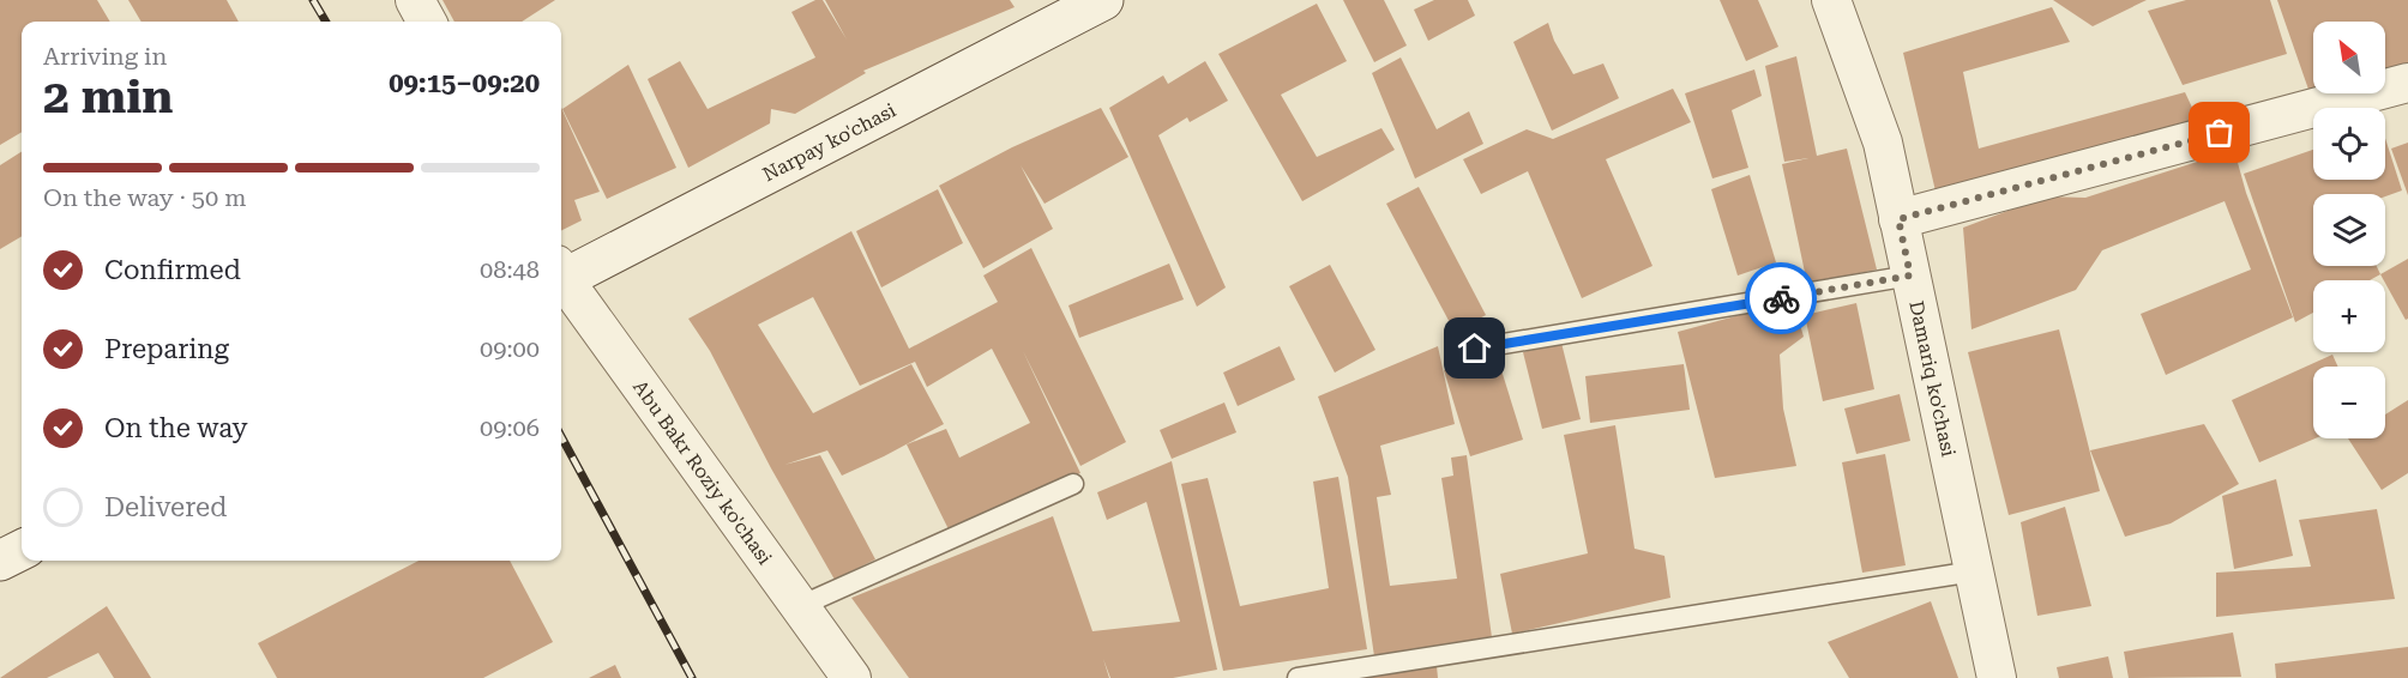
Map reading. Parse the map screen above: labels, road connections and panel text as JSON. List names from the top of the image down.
{
  "streets": {
    "main road": ["Narpay ko'chasi"],
    "street": ["Damariq ko'chasi", "Abu Bakr Roziy ko'chasi"]
  },
  "north": "top left",
  "page": {
    "map_buttons": ["+", "−"],
    "heading": ["2 min", "Arriving in", "09:15–09:20"],
    "bar": "On the way · 50 m",
    "list": [
      ["Confirmed", "08:48"],
      ["Preparing", "09:00"],
      ["On the way", "09:06"],
      "Delivered"
    ]
  }
}
